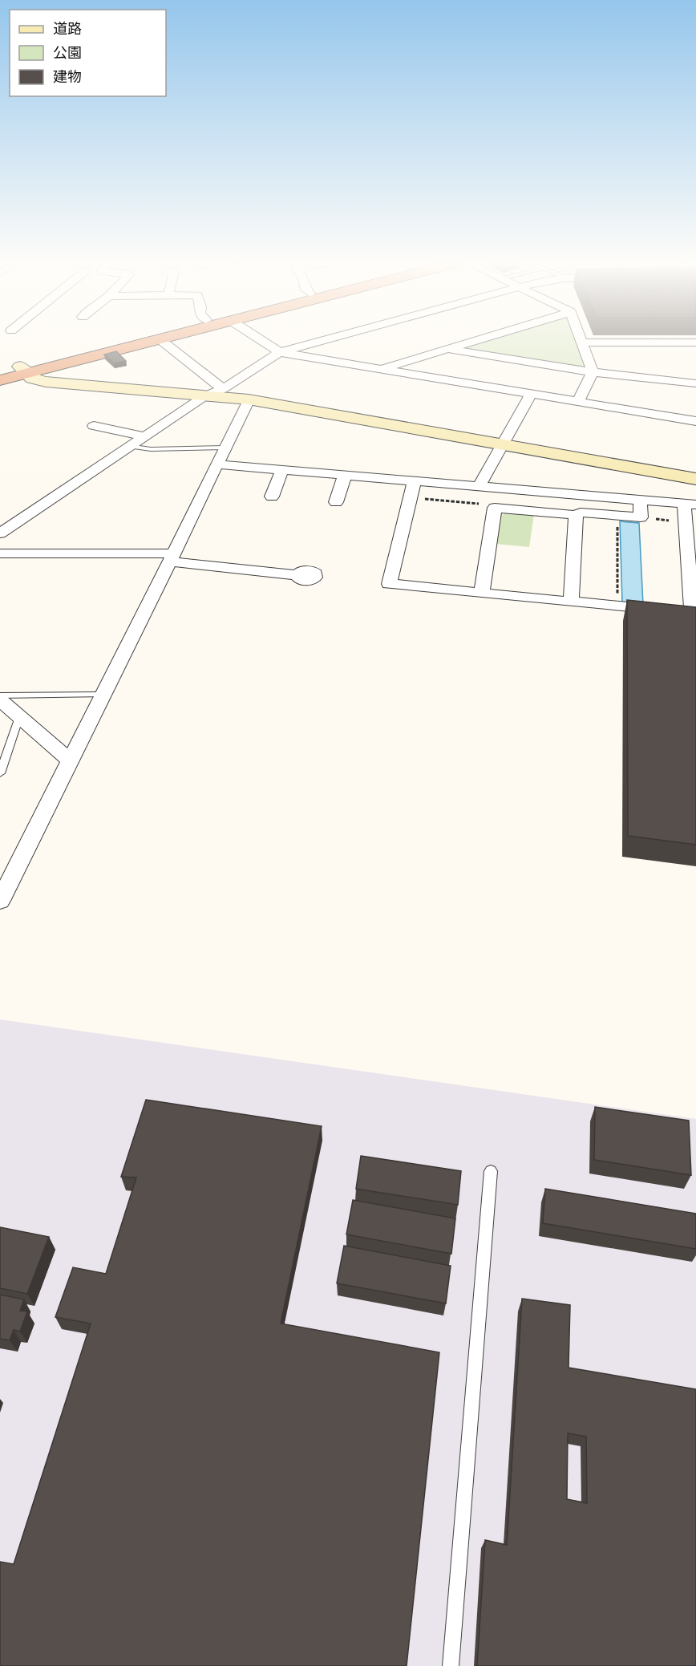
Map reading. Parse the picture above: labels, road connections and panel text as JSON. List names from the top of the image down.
{
  "legend": ["道路", "公園", "建物"]
}
